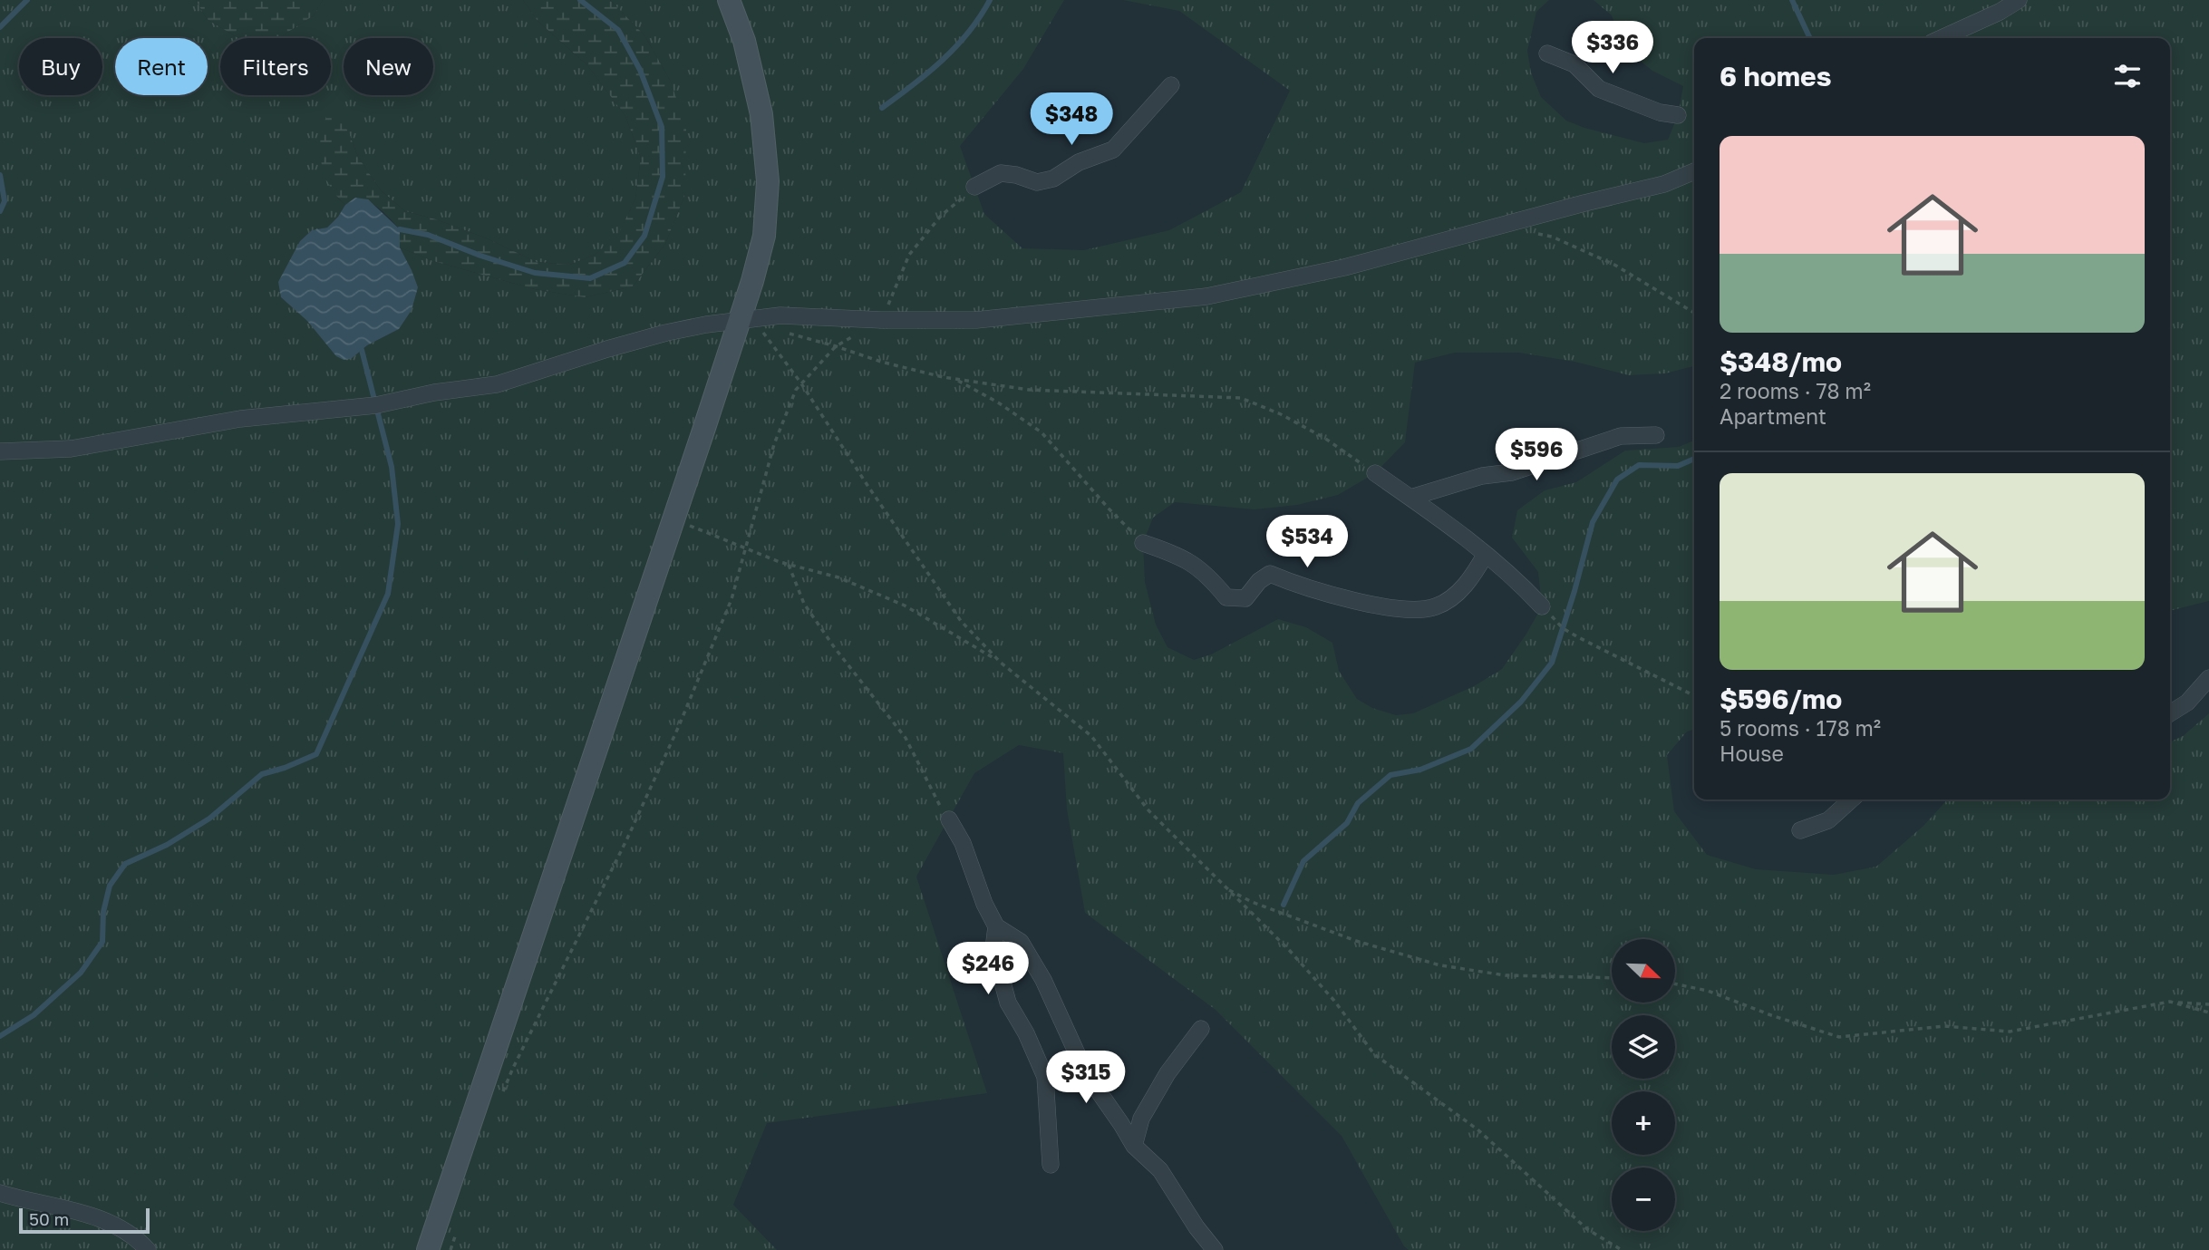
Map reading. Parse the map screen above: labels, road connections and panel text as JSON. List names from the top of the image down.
{
  "scale_bar": "50 m",
  "north": "bottom right",
  "page": {
    "price": [
      "$336",
      "$348",
      "$596",
      "$534",
      "$246",
      "$315"
    ],
    "chip": [
      "Buy",
      "Rent",
      "Filters",
      "New"
    ],
    "heading": "6 homes",
    "list": [
      {
        "name": "$348/mo",
        "note": "2 rooms · 78 m² · Apartment"
      },
      {
        "name": "$596/mo",
        "note": "5 rooms · 178 m² · House"
      }
    ],
    "map_buttons": ["+", "−"],
    "scale": "50 m"
  }
}
